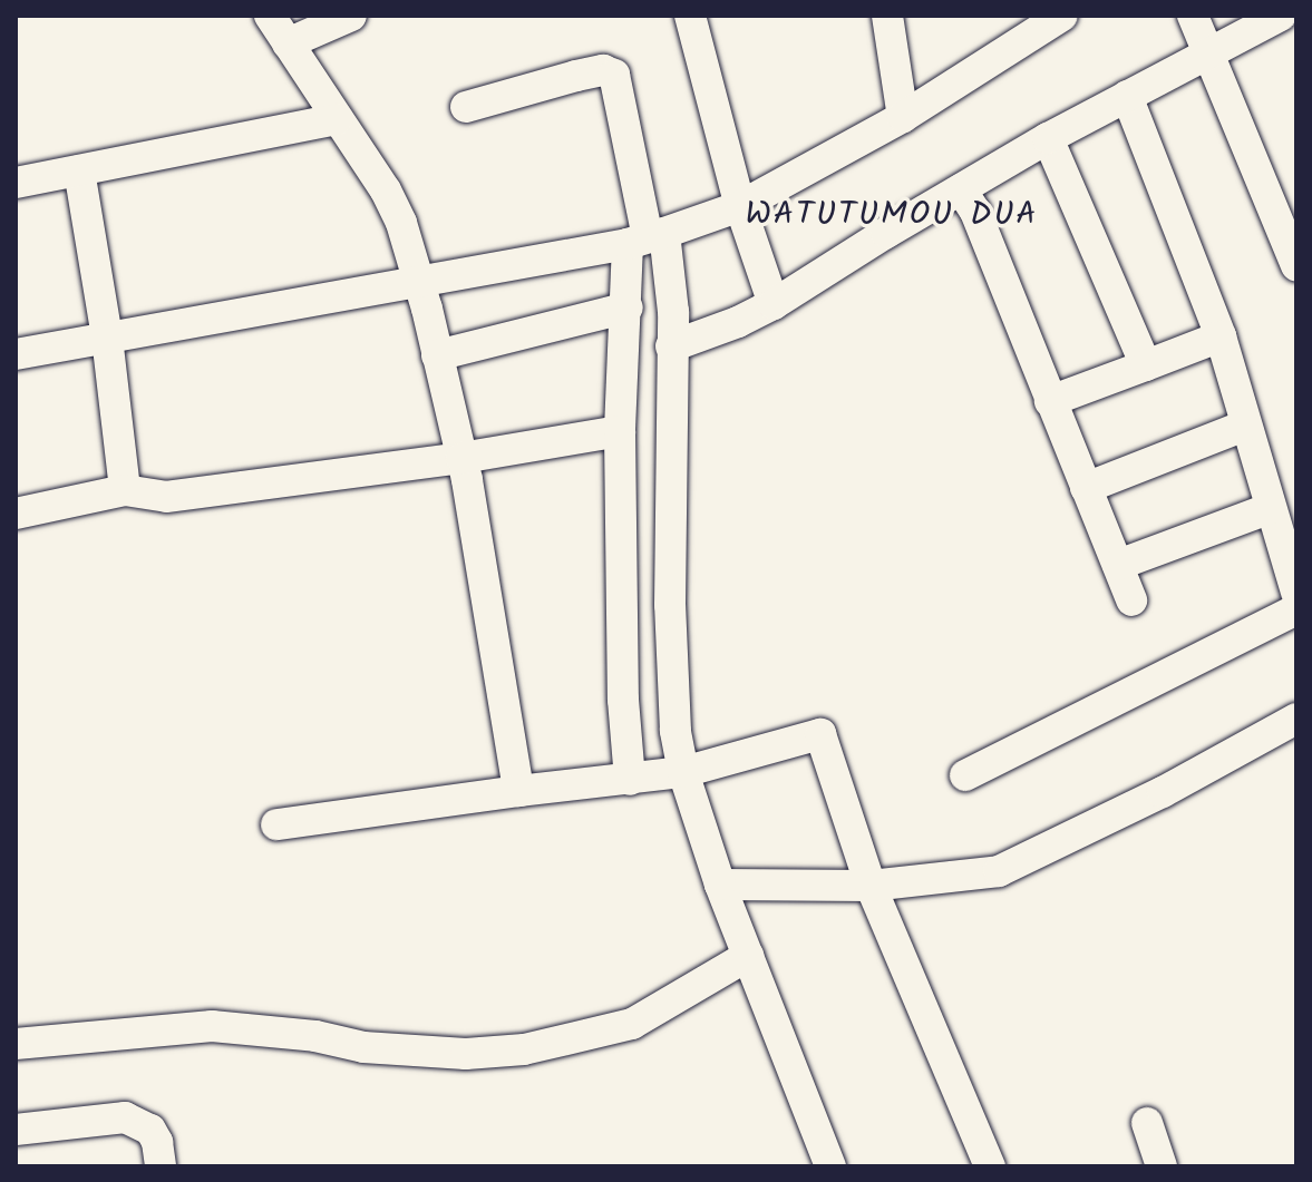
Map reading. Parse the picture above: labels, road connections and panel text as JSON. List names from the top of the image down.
{
  "districts": ["WATUTUMOU DUA"]
}
